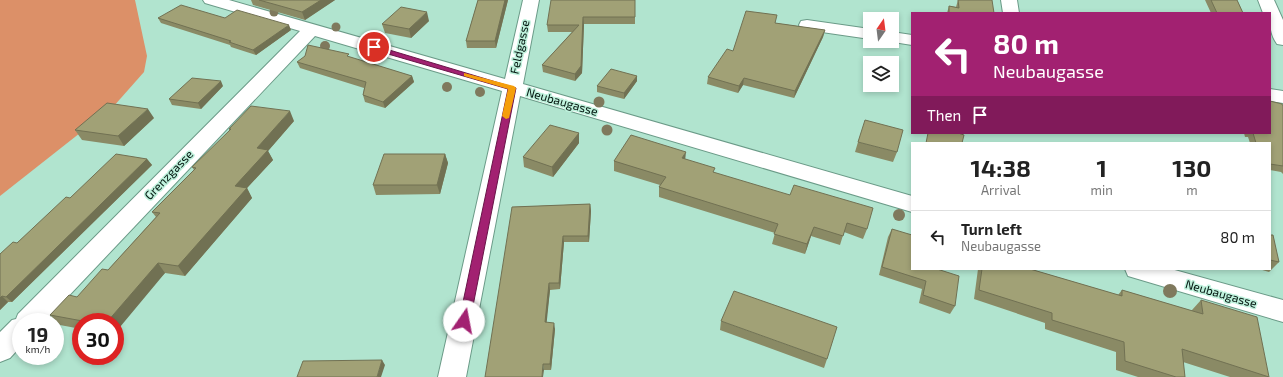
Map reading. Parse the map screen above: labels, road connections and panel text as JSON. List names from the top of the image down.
{
  "streets": {
    "street": ["Feldgasse", "Neubaugasse", "Grenzgasse"]
  },
  "crossings": [
    ["Feldgasse", "Neubaugasse"],
    ["Neubaugasse", "Grenzgasse"]
  ],
  "north": "top",
  "page": {
    "turn": ["80 m", "Neubaugasse"],
    "then": "Then",
    "eta": [
      "14:38",
      "Arrival",
      "1",
      "min",
      "130",
      "m"
    ],
    "list": [
      {
        "name": "Turn left",
        "note": "Neubaugasse",
        "value": "80 m"
      }
    ],
    "speed": "19 km/h",
    "limit": "30"
  }
}
